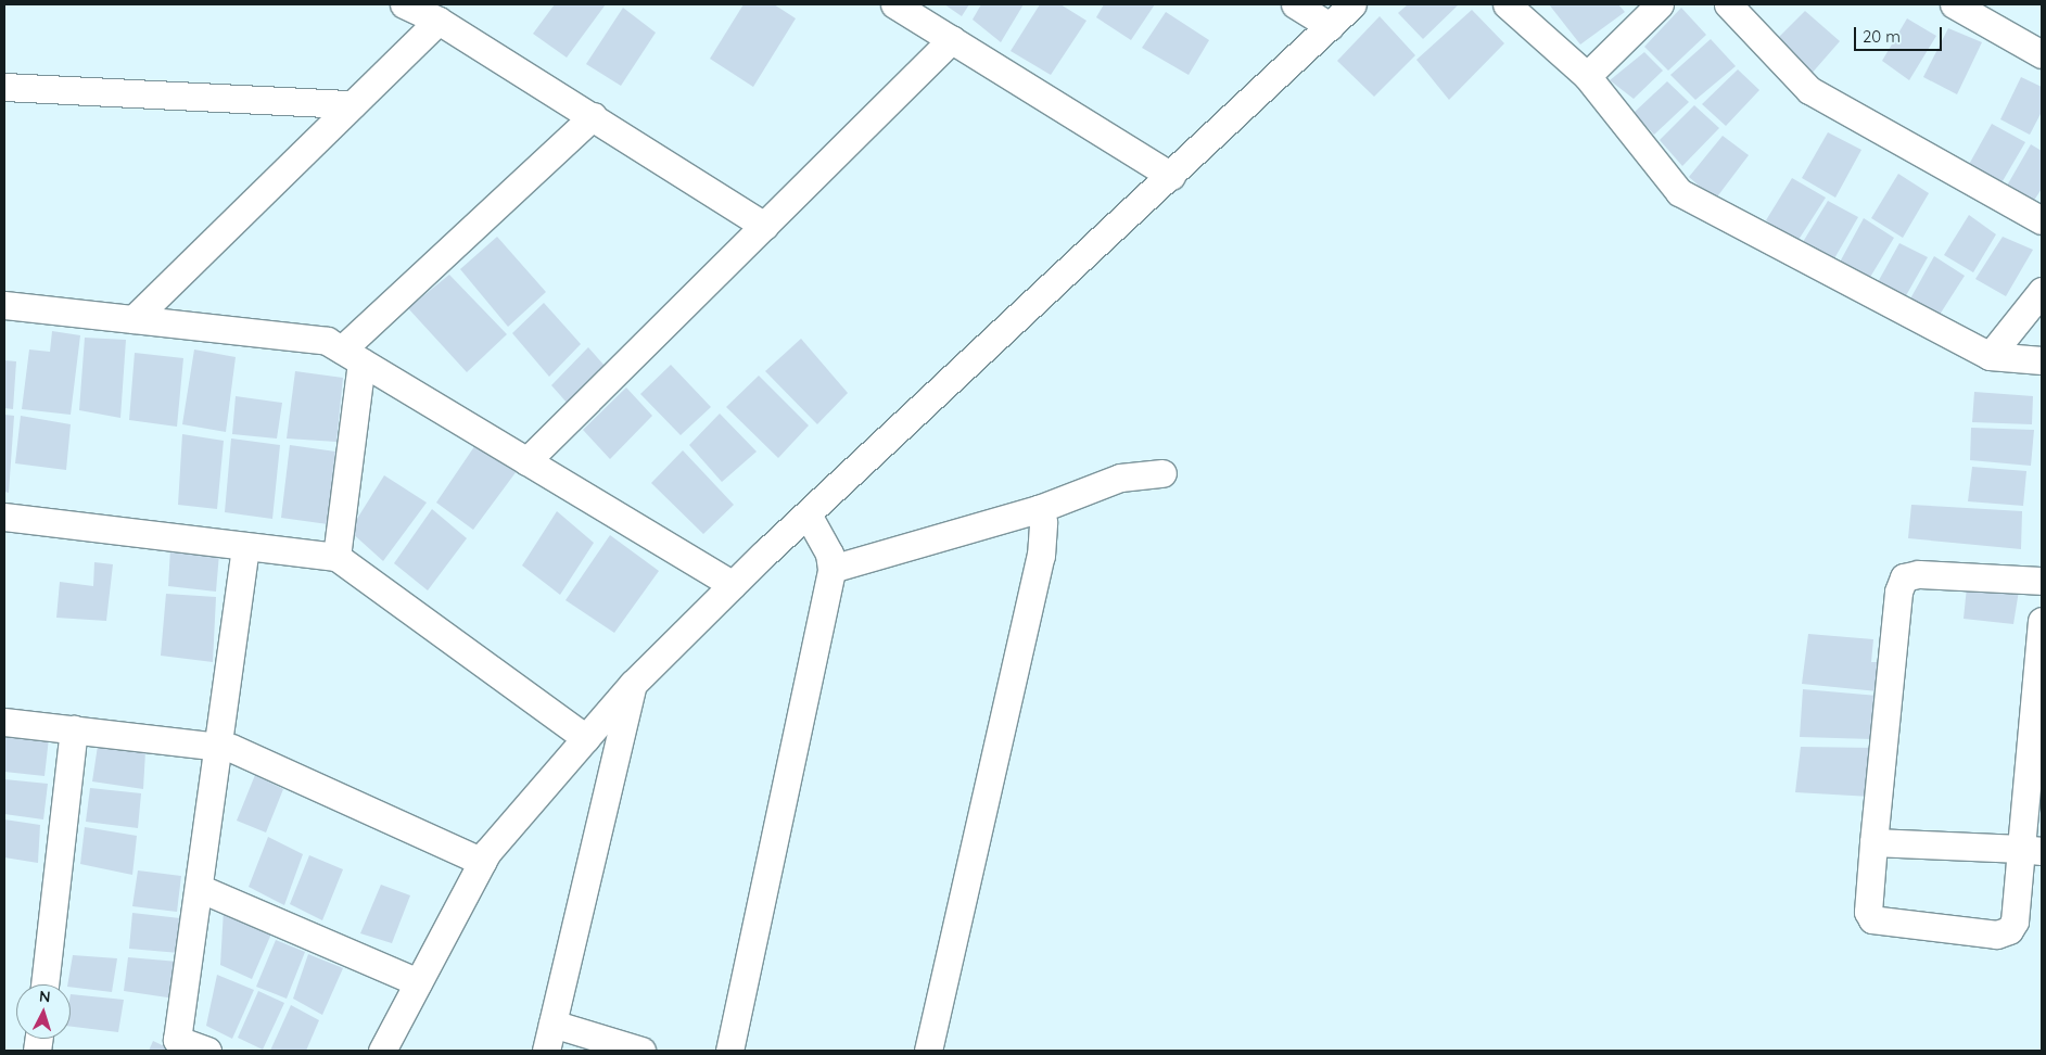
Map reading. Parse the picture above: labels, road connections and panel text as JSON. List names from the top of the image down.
{
  "scale_bar": "20 m",
  "north": "top"
}
